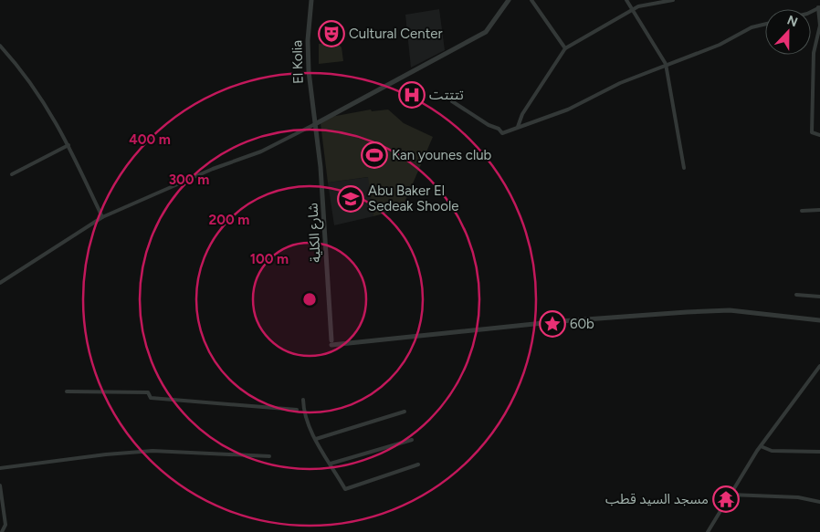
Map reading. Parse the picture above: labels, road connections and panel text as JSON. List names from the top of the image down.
{
  "streets": {
    "street": ["El Kolia", "شارع الكلية"]
  },
  "crossings": [
    ["El Kolia", "شارع الكلية"]
  ],
  "places": {
    "theatre": ["Cultural Center"],
    "hospital": ["تتتتت"],
    "sports": ["Kan younes club"],
    "school or university": ["Abu Baker El Sedeak Shoole"],
    "place": ["60b"],
    "temple": ["مسجد السيد قطب"]
  },
  "north": "top",
  "rings": [
    "400 m",
    "300 m",
    "200 m",
    "100 m"
  ]
}
